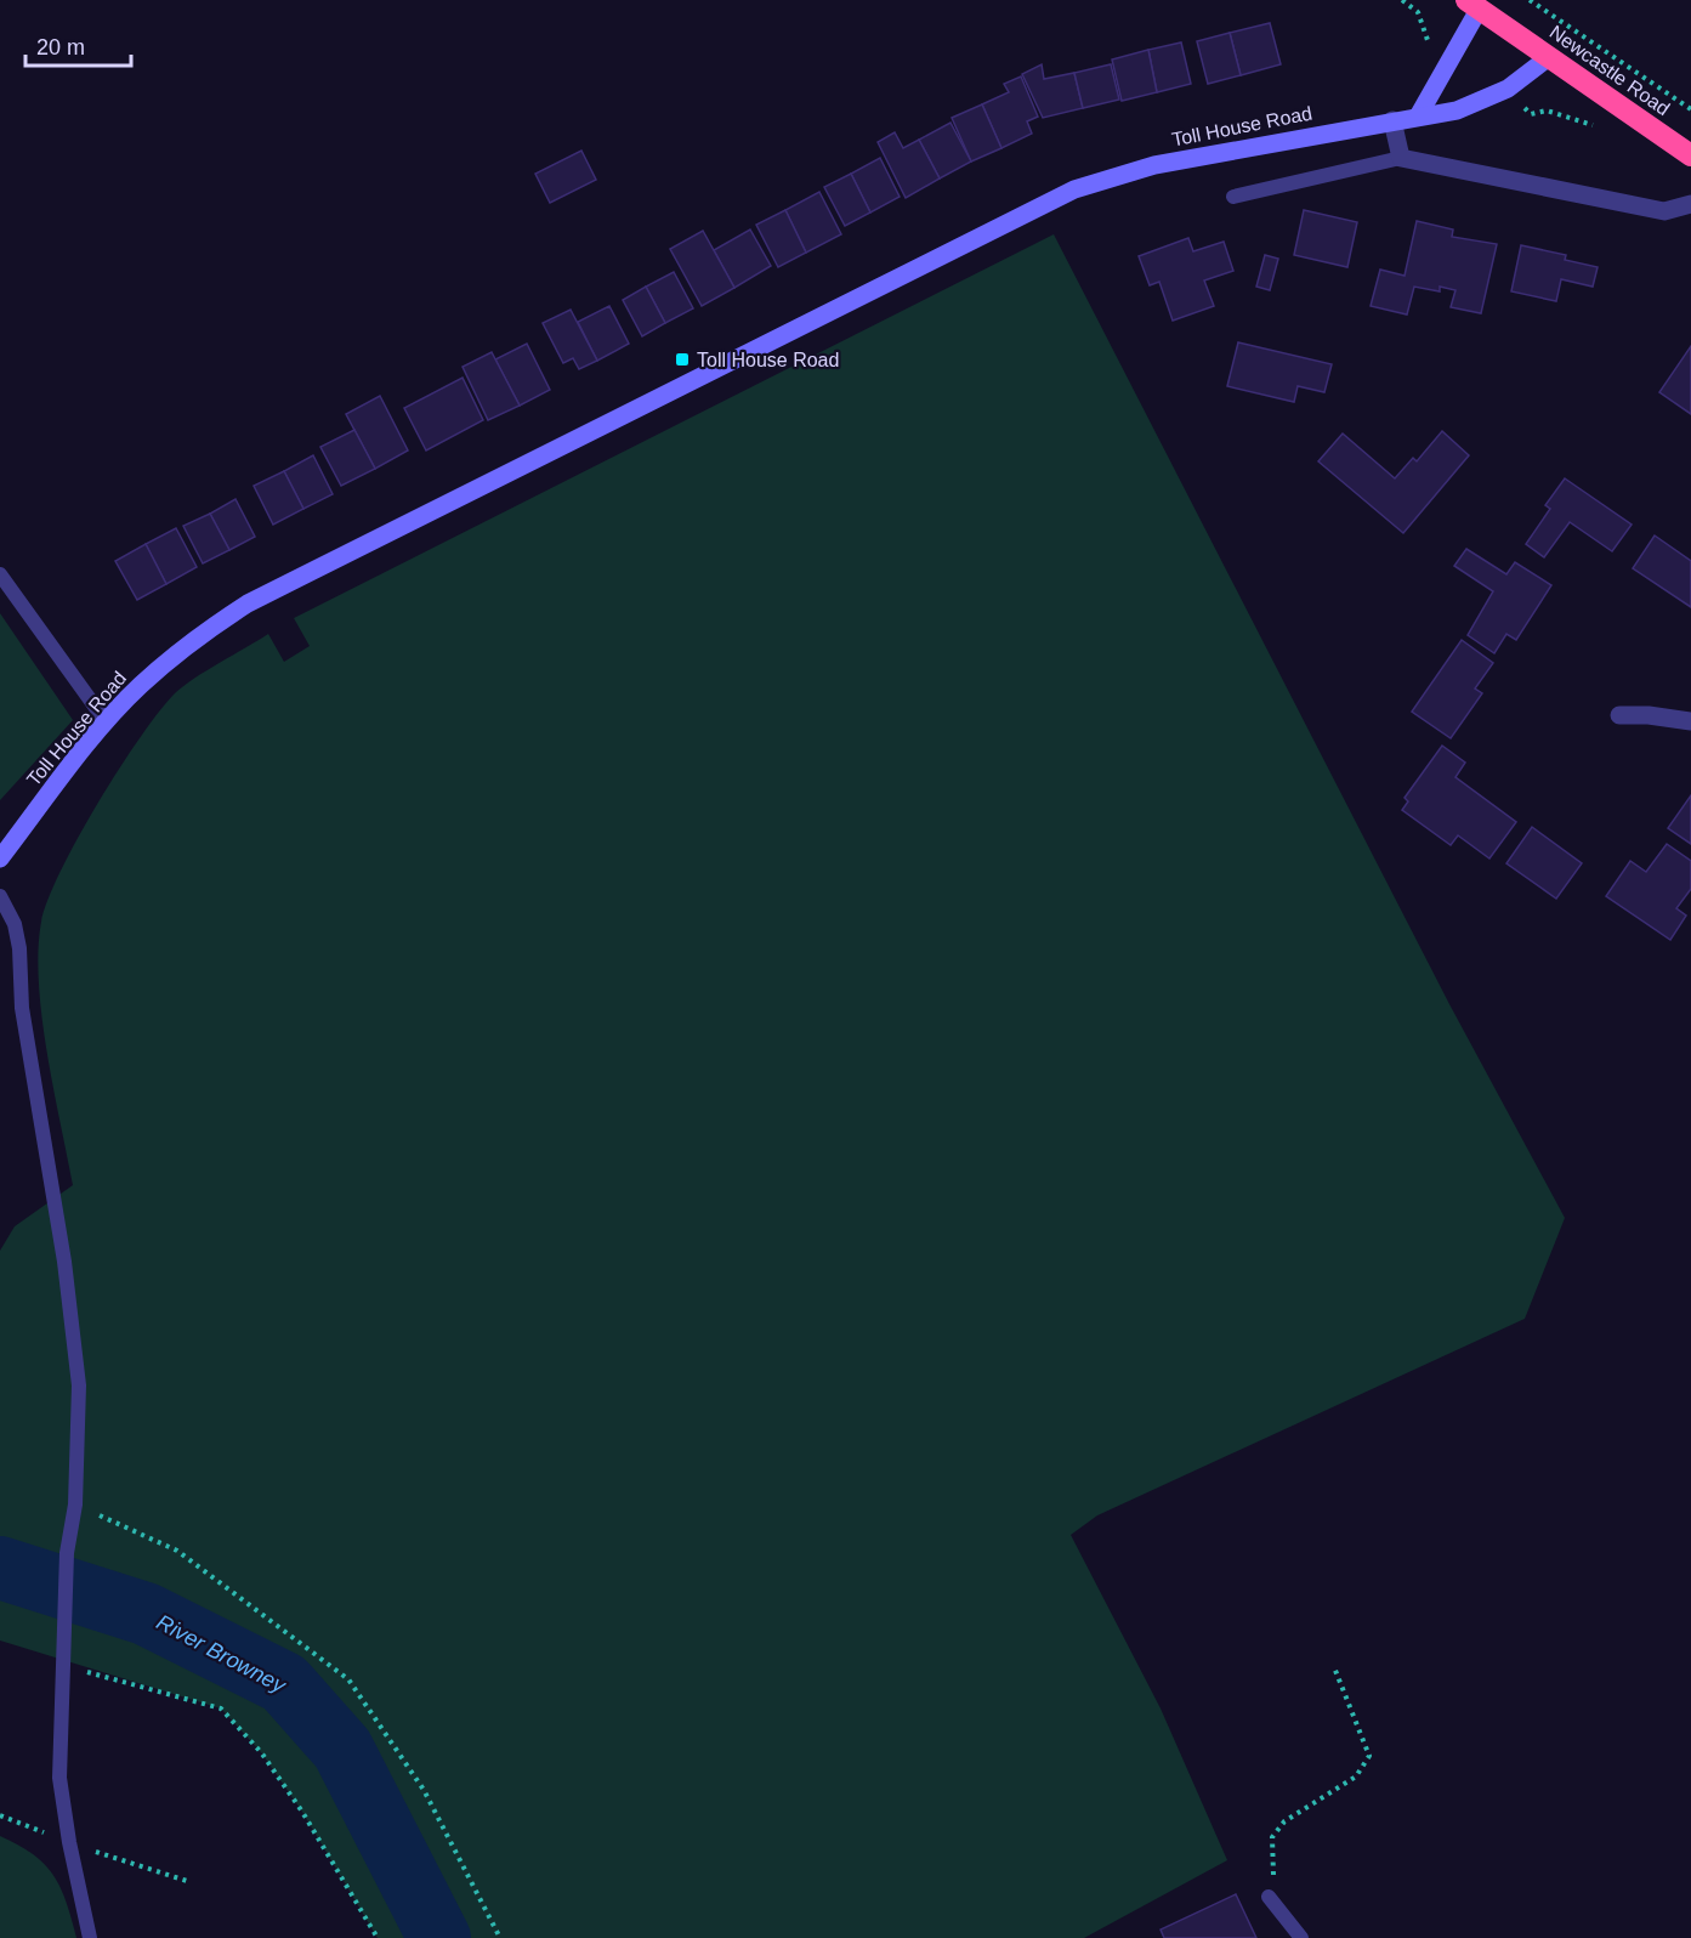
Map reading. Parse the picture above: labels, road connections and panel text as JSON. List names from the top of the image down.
{
  "streets": {
    "highway": ["Newcastle Road"],
    "street": ["Toll House Road"]
  },
  "crossings": [
    ["Newcastle Road", "Toll House Road"]
  ],
  "water": ["River Browney"],
  "places": {
    "transit": ["Toll House Road"]
  },
  "scale_bar": "20 m"
}
